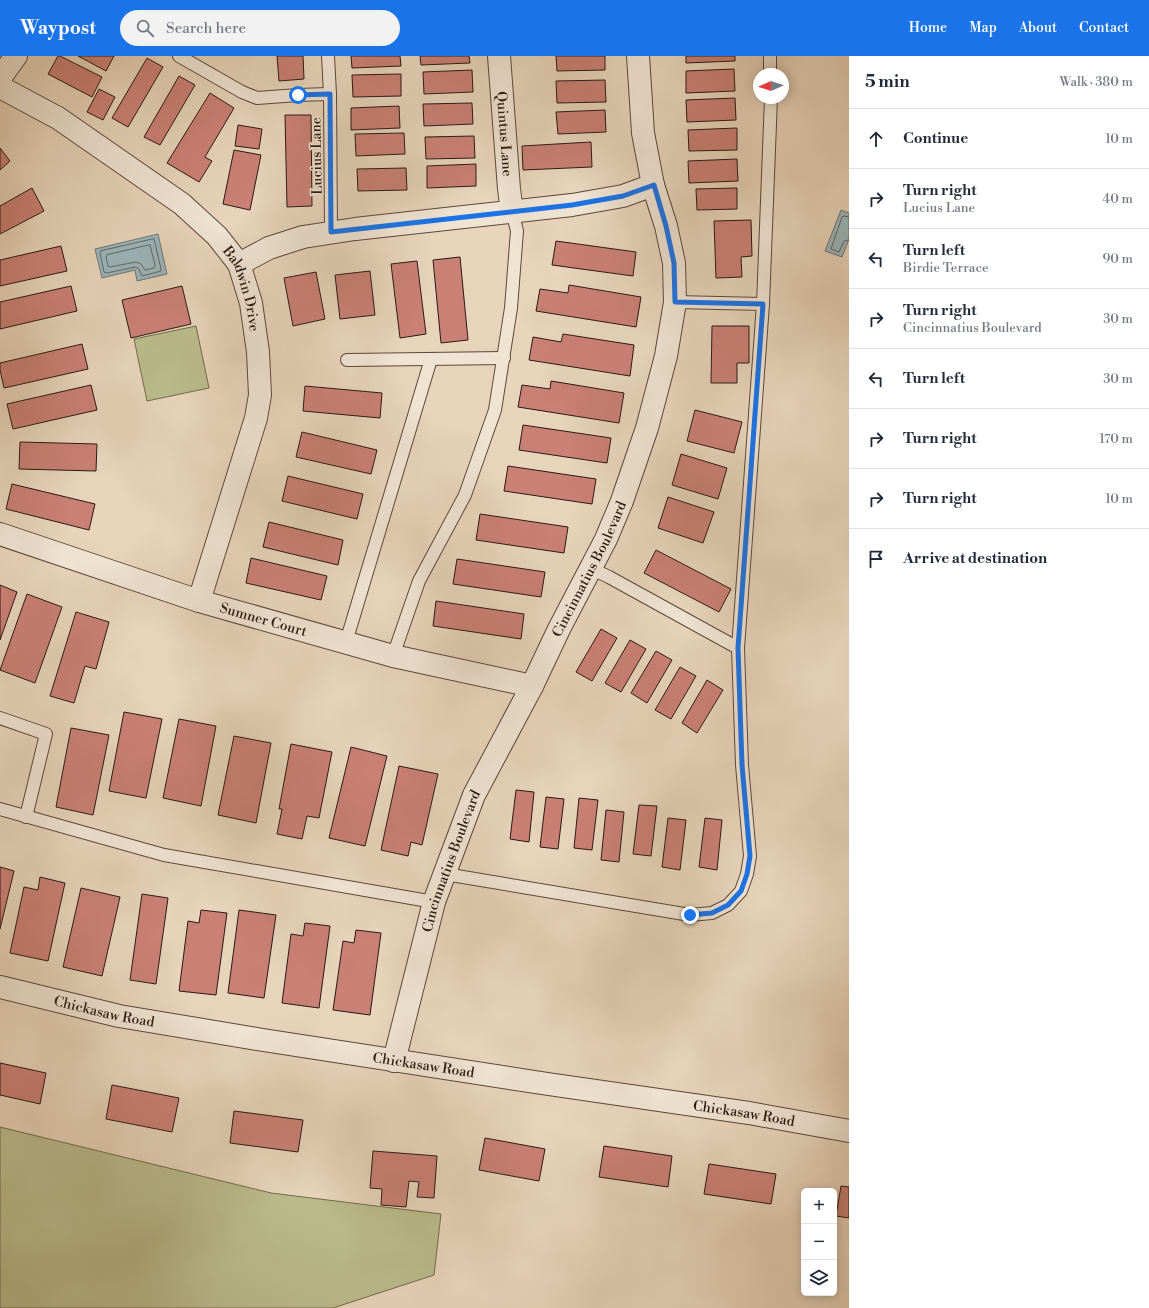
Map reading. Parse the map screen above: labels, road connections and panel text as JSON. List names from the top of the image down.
{
  "streets": {
    "street": [
      "Quintus Lane",
      "Baldwin Drive",
      "Cincinnatius Boulevard",
      "Sumner Court",
      "Chickasaw Road"
    ],
    "lane": ["Lucius Lane"]
  },
  "crossings": [
    ["Baldwin Drive", "Sumner Court"],
    ["Cincinnatius Boulevard", "Sumner Court"],
    ["Cincinnatius Boulevard", "Chickasaw Road"]
  ],
  "north": "left",
  "page": {
    "header": "Waypost",
    "search": "Search here",
    "nav": [
      "Home",
      "Map",
      "About",
      "Contact"
    ],
    "heading": ["5 min", "Walk · 380 m"],
    "list": [
      ["Continue", "10 m"],
      ["Turn right", "Lucius Lane", "40 m"],
      ["Turn left", "Birdie Terrace", "90 m"],
      ["Turn right", "Cincinnatius Boulevard", "30 m"],
      ["Turn left", "30 m"],
      ["Turn right", "170 m"],
      ["Turn right", "10 m"],
      "Arrive at destination"
    ],
    "map_buttons": ["+", "−"]
  }
}
